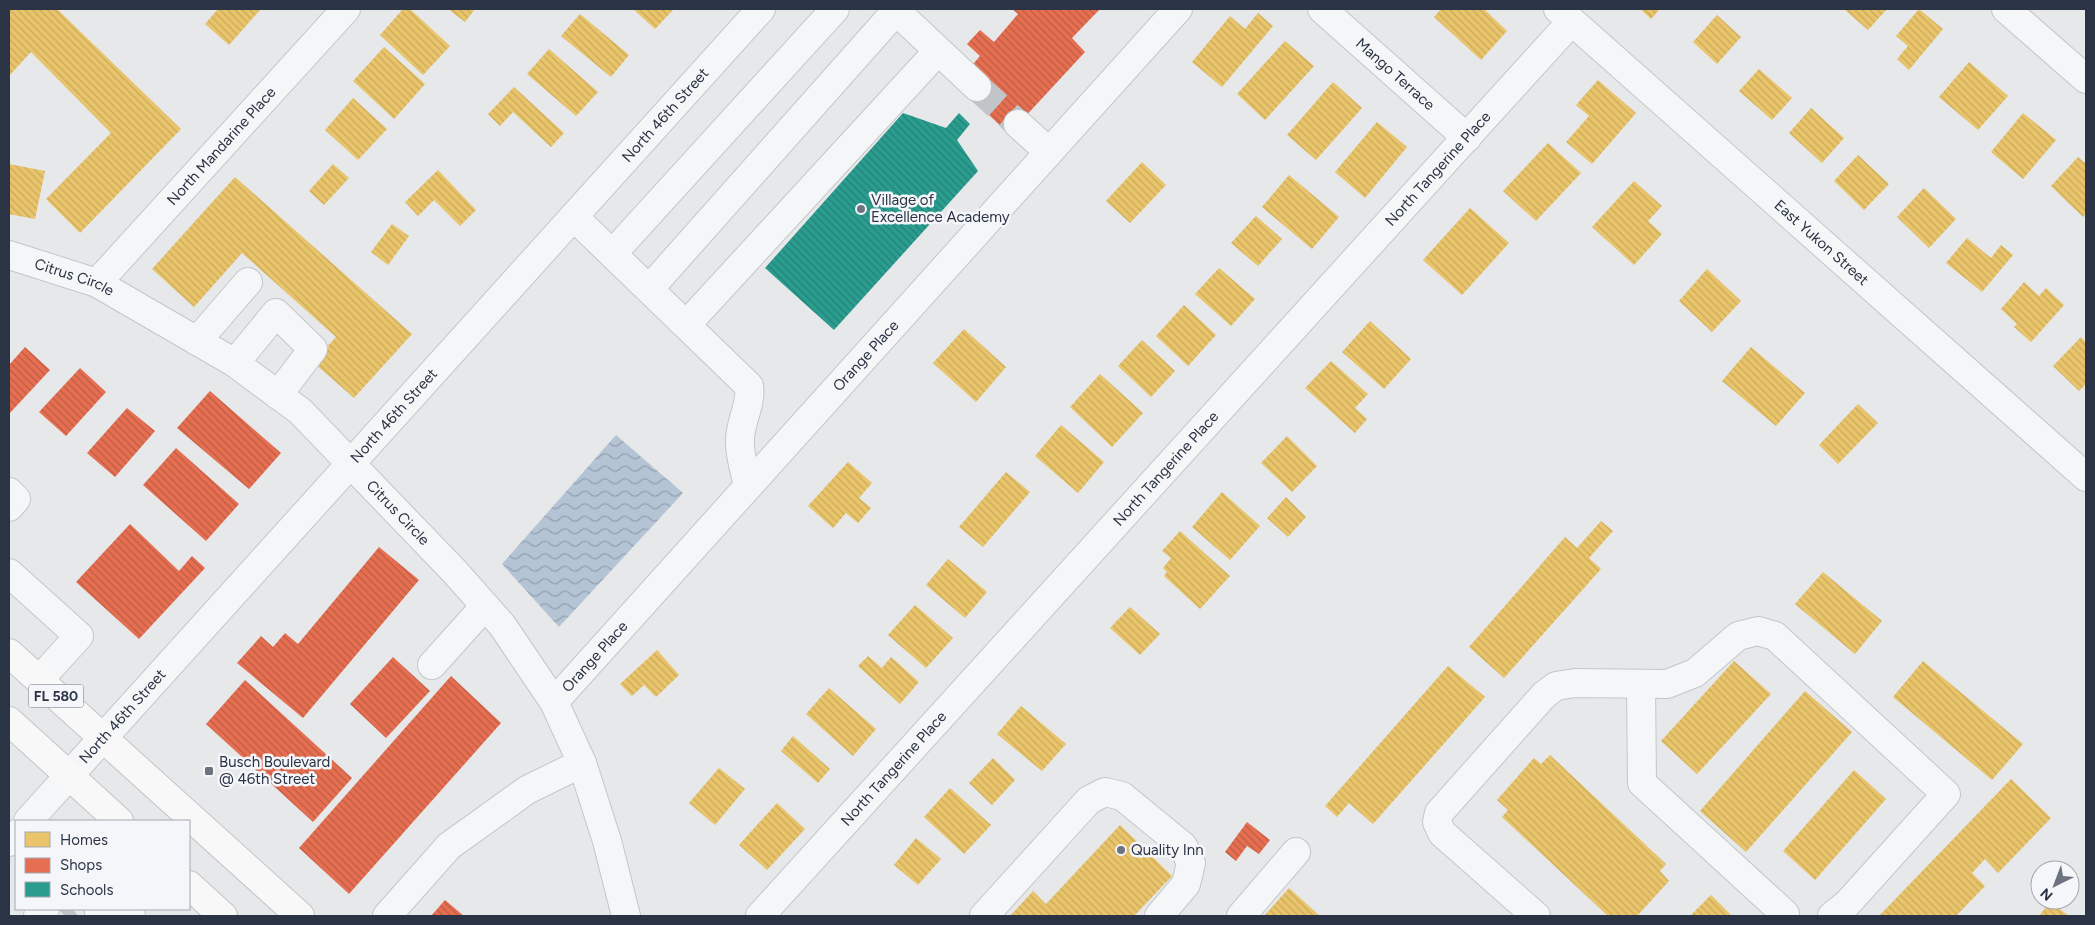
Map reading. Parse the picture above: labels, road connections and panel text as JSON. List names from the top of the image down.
{
  "streets": {
    "main road": ["FL 580"],
    "street": [
      "Mango Terrace",
      "North 46th Street",
      "North Mandarine Place",
      "North Tangerine Place",
      "East Yukon Street",
      "Citrus Circle",
      "Orange Place"
    ]
  },
  "crossings": [
    ["Mango Terrace", "North Tangerine Place"],
    ["North 46th Street", "Citrus Circle"],
    ["North 46th Street", "FL 580"],
    ["North Mandarine Place", "Citrus Circle"],
    ["North Tangerine Place", "East Yukon Street"],
    ["Citrus Circle", "Orange Place"]
  ],
  "places": {
    "other": ["Village of Excellence Academy", "Quality Inn"],
    "transit": ["Busch Boulevard @ 46th Street"]
  },
  "legend": ["Homes", "Shops", "Schools"],
  "north": "bottom left"
}
